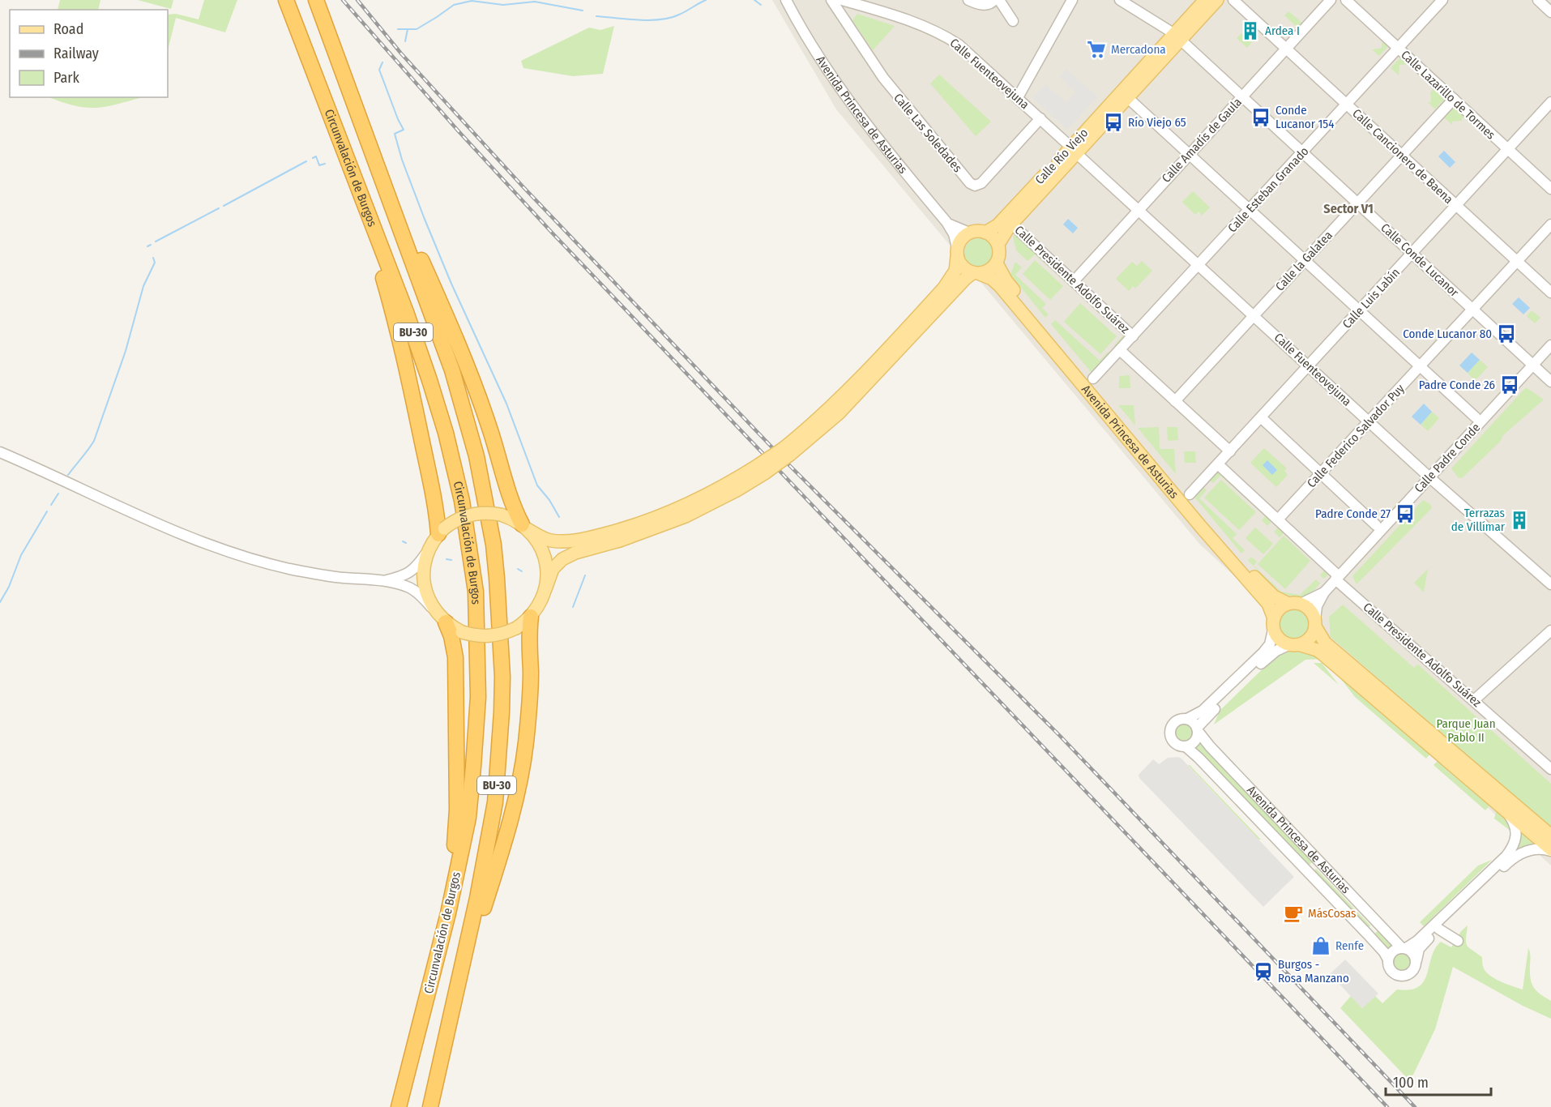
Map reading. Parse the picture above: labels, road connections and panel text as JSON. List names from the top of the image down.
{
  "streets": {
    "highway": ["Circunvalación de Burgos", "BU-30"],
    "main road": ["Avenida Princesa de Asturias", "Calle Río Viejo"],
    "street": [
      "Calle Fuenteovejuna",
      "Calle Lazarillo de Tormes",
      "Calle Las Soledades",
      "Calle Amadís de Gaula",
      "Calle Cancionero de Baena",
      "Calle Esteban Granado",
      "Calle Conde Lucanor",
      "Calle la Galatea",
      "Calle Presidente Adolfo Suárez",
      "Calle Luis Labín",
      "Calle Federico Salvador Puy",
      "Calle Padre Conde"
    ]
  },
  "crossings": [
    ["Calle Fuenteovejuna", "Calle Las Soledades"],
    ["Calle Fuenteovejuna", "Calle Amadís de Gaula"],
    ["Calle Fuenteovejuna", "Calle Río Viejo"],
    ["Calle Fuenteovejuna", "Calle Esteban Granado"],
    ["Calle Fuenteovejuna", "Calle la Galatea"],
    ["Calle Fuenteovejuna", "Calle Luis Labín"],
    ["Calle Fuenteovejuna", "Calle Federico Salvador Puy"],
    ["Calle Fuenteovejuna", "Calle Padre Conde"],
    ["Calle Lazarillo de Tormes", "Calle Esteban Granado"],
    ["Calle Lazarillo de Tormes", "Calle la Galatea"],
    ["Calle Lazarillo de Tormes", "Calle Luis Labín"],
    ["Avenida Princesa de Asturias", "Calle Río Viejo"],
    ["Avenida Princesa de Asturias", "Calle Padre Conde"],
    ["Calle Amadís de Gaula", "Calle Cancionero de Baena"],
    ["Calle Amadís de Gaula", "Calle Conde Lucanor"],
    ["Calle Amadís de Gaula", "Calle Presidente Adolfo Suárez"],
    ["Calle Río Viejo", "Calle Conde Lucanor"],
    ["Calle Río Viejo", "Calle Presidente Adolfo Suárez"],
    ["Calle Cancionero de Baena", "Calle Esteban Granado"],
    ["Calle Cancionero de Baena", "Calle la Galatea"],
    ["Calle Cancionero de Baena", "Calle Luis Labín"],
    ["Calle Cancionero de Baena", "Calle Federico Salvador Puy"],
    ["Calle Esteban Granado", "Calle Conde Lucanor"],
    ["Calle Esteban Granado", "Calle Presidente Adolfo Suárez"],
    ["Calle Conde Lucanor", "Calle la Galatea"],
    ["Calle Conde Lucanor", "Calle Luis Labín"],
    ["Calle Conde Lucanor", "Calle Federico Salvador Puy"],
    ["Calle Conde Lucanor", "Calle Padre Conde"],
    ["Calle la Galatea", "Calle Presidente Adolfo Suárez"],
    ["Calle Presidente Adolfo Suárez", "Calle Luis Labín"],
    ["Calle Presidente Adolfo Suárez", "Calle Federico Salvador Puy"],
    ["Calle Presidente Adolfo Suárez", "Calle Padre Conde"]
  ],
  "districts": ["Sector V1"],
  "parks": ["Parque Juan Pablo II"],
  "places": {
    "building": ["Ardea I", "Terrazas de Villímar"],
    "supermarket": ["Mercadona"],
    "bus stop": [
      "Conde Lucanor 154",
      "Río Viejo 65",
      "Conde Lucanor 80",
      "Padre Conde 26",
      "Padre Conde 27"
    ],
    "cafe": ["MásCosas"],
    "shop": ["Renfe"],
    "station": ["Burgos - Rosa Manzano"]
  },
  "legend": ["Road", "Railway", "Park"],
  "scale_bar": "100 m"
}
